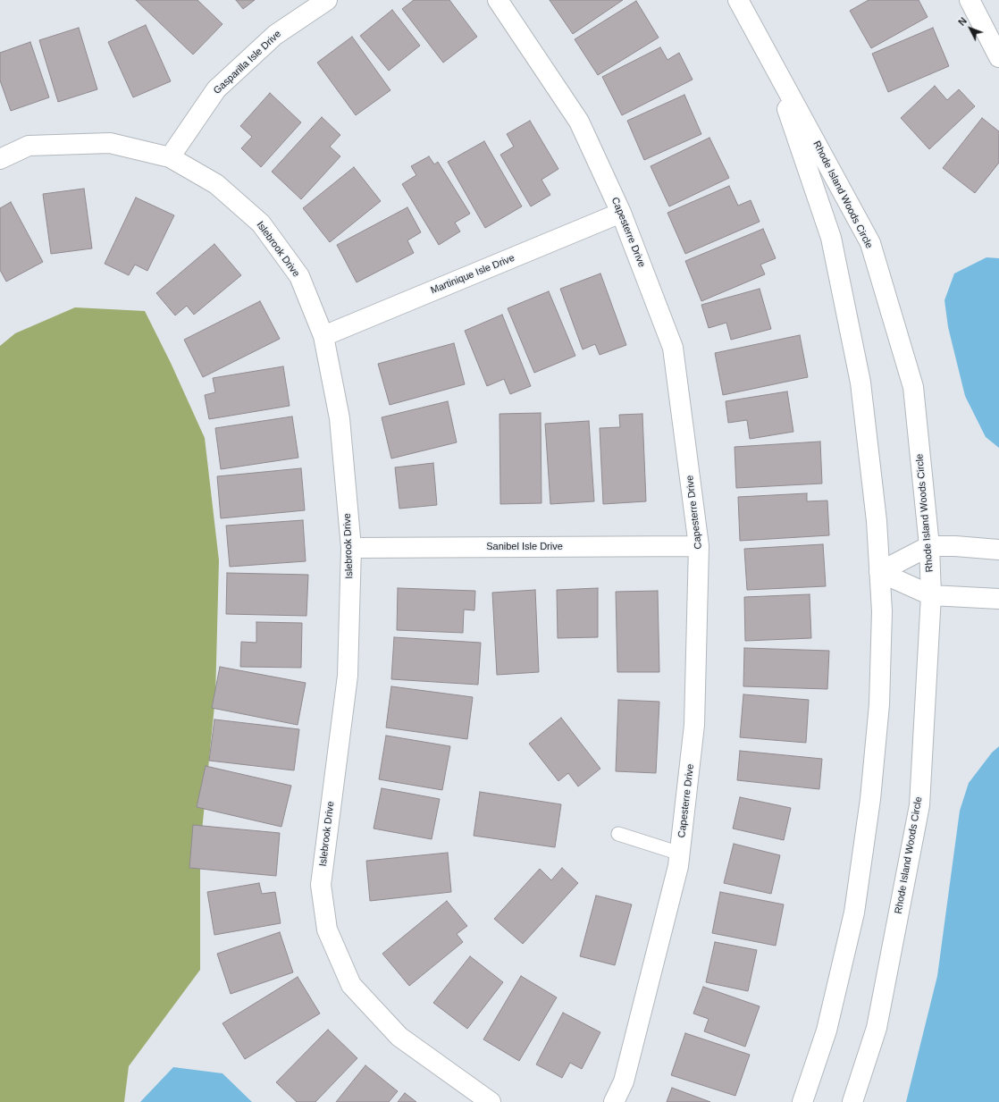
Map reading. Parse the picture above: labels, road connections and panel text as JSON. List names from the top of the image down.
{
  "streets": {
    "street": [
      "Gasparilla Isle Drive",
      "Rhode Island Woods Circle",
      "Capesterre Drive",
      "Islebrook Drive",
      "Martinique Isle Drive",
      "Sanibel Isle Drive"
    ]
  },
  "crossings": [
    ["Gasparilla Isle Drive", "Islebrook Drive"],
    ["Capesterre Drive", "Martinique Isle Drive"],
    ["Capesterre Drive", "Sanibel Isle Drive"],
    ["Islebrook Drive", "Martinique Isle Drive"],
    ["Islebrook Drive", "Sanibel Isle Drive"]
  ],
  "north": "top left"
}
